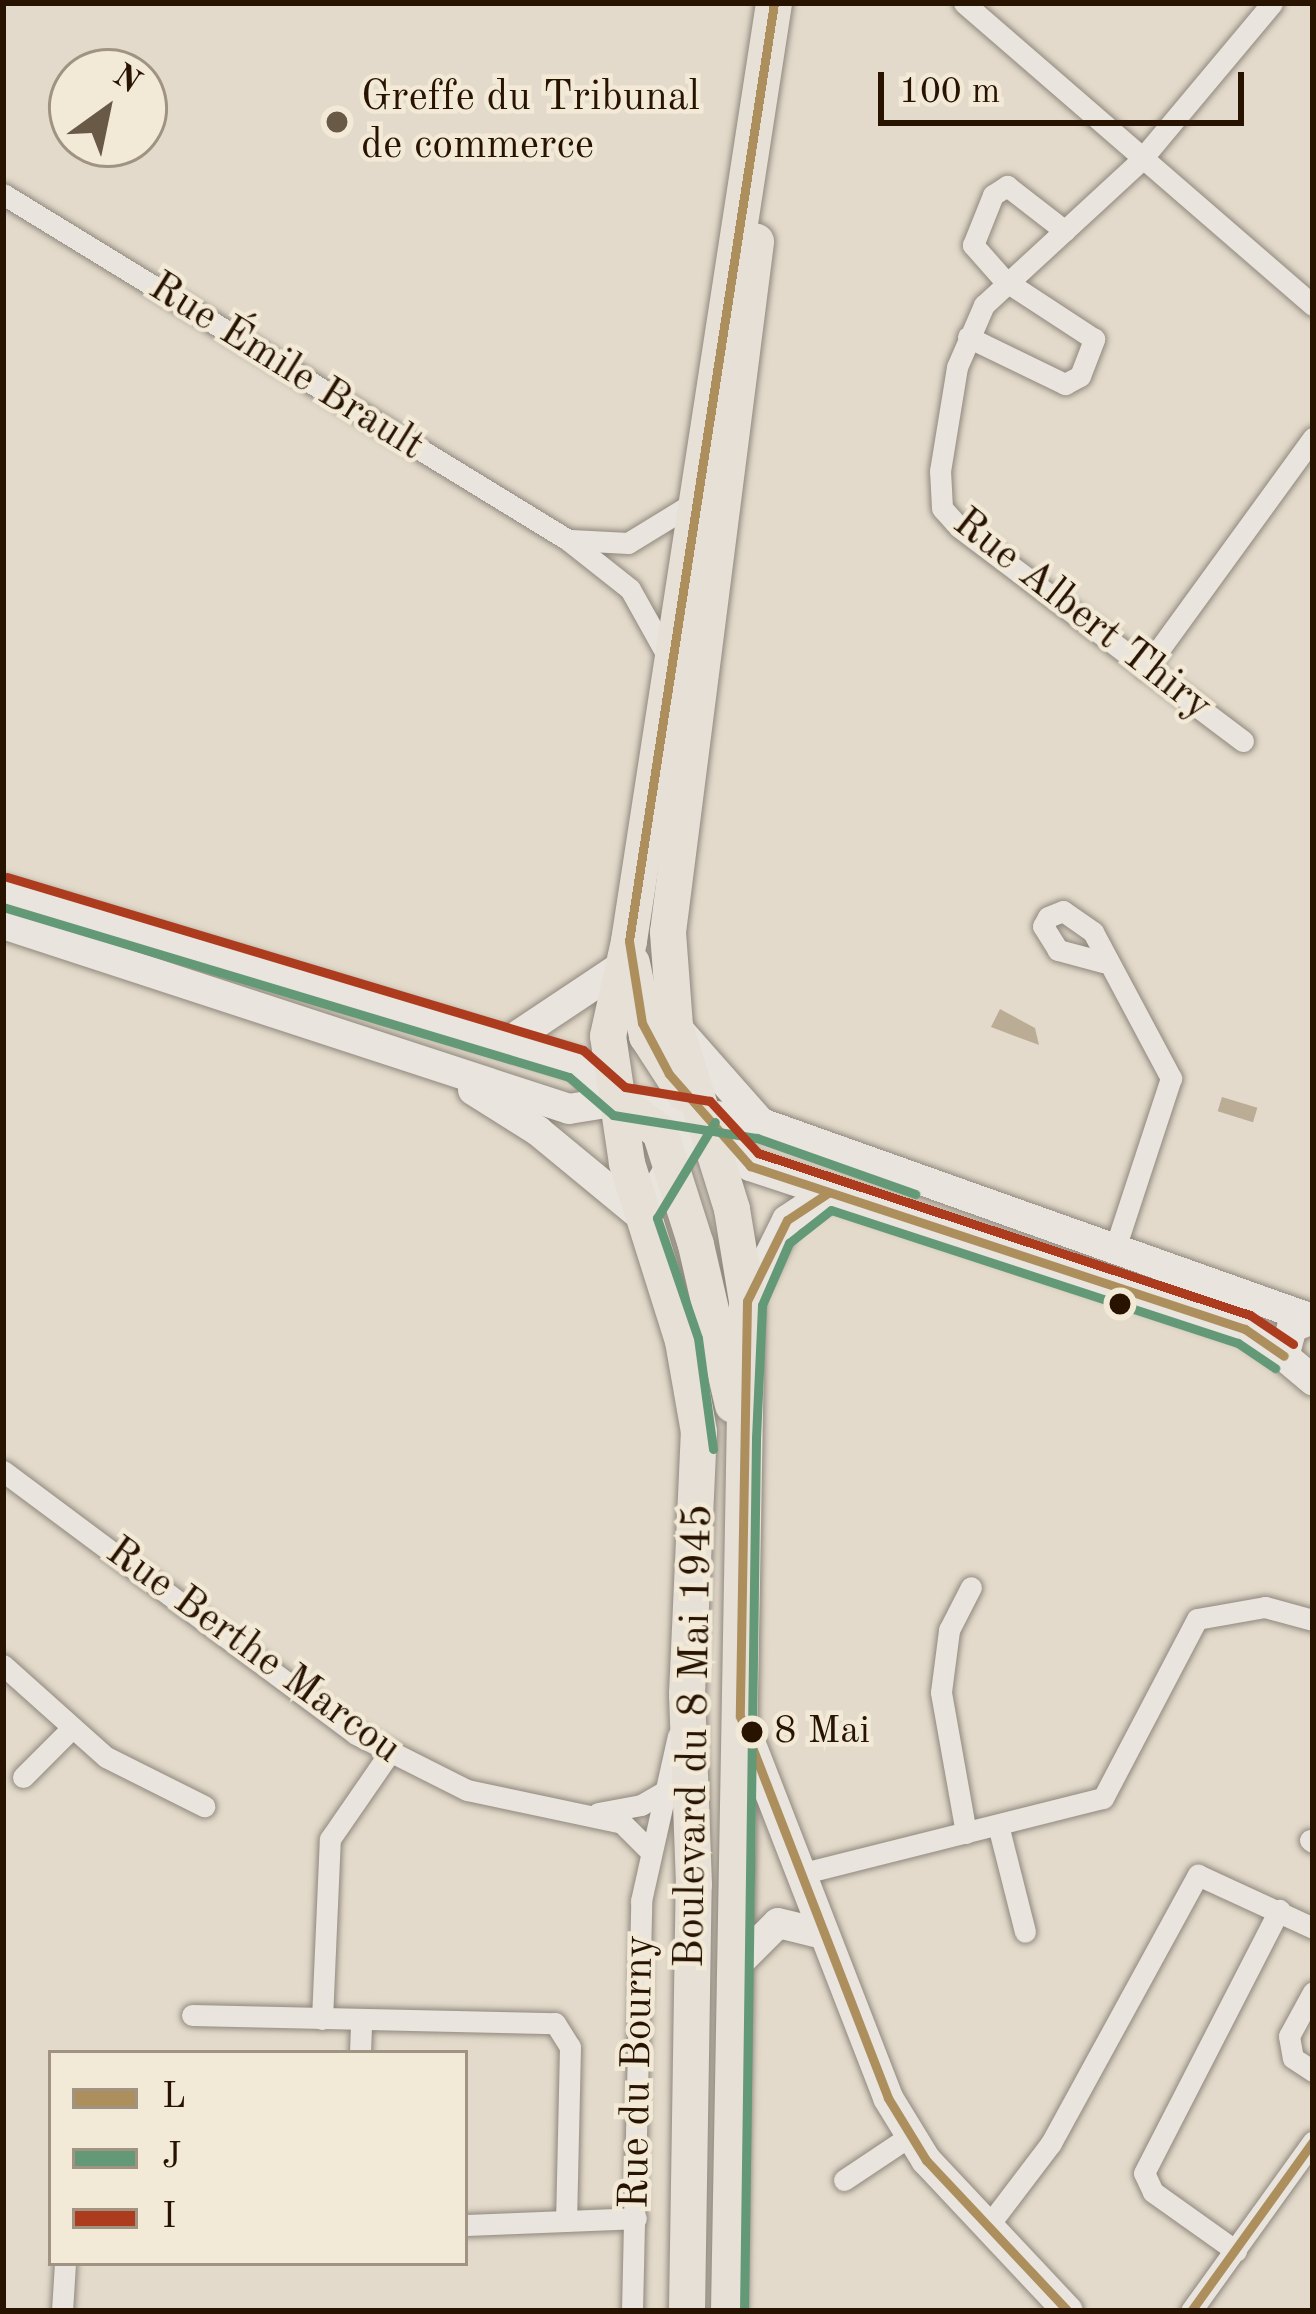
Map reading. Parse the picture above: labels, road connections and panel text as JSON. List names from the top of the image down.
{
  "streets": {
    "main road": ["Boulevard du 8 Mai 1945"],
    "street": [
      "Rue Émile Brault",
      "Rue Albert Thiry",
      "Rue Berthe Marcou",
      "Rue du Bourny"
    ]
  },
  "crossings": [
    ["Rue Émile Brault", "Boulevard du 8 Mai 1945"],
    ["Rue Berthe Marcou", "Rue du Bourny"],
    ["Boulevard du 8 Mai 1945", "Rue du Bourny"]
  ],
  "places": ["Greffe du Tribunal de commerce", "8 Mai"],
  "lines": ["transit line L", "transit line I", "transit line J"],
  "legend": ["L", "J", "I"],
  "scale_bar": "100 m",
  "north": "top right"
}
